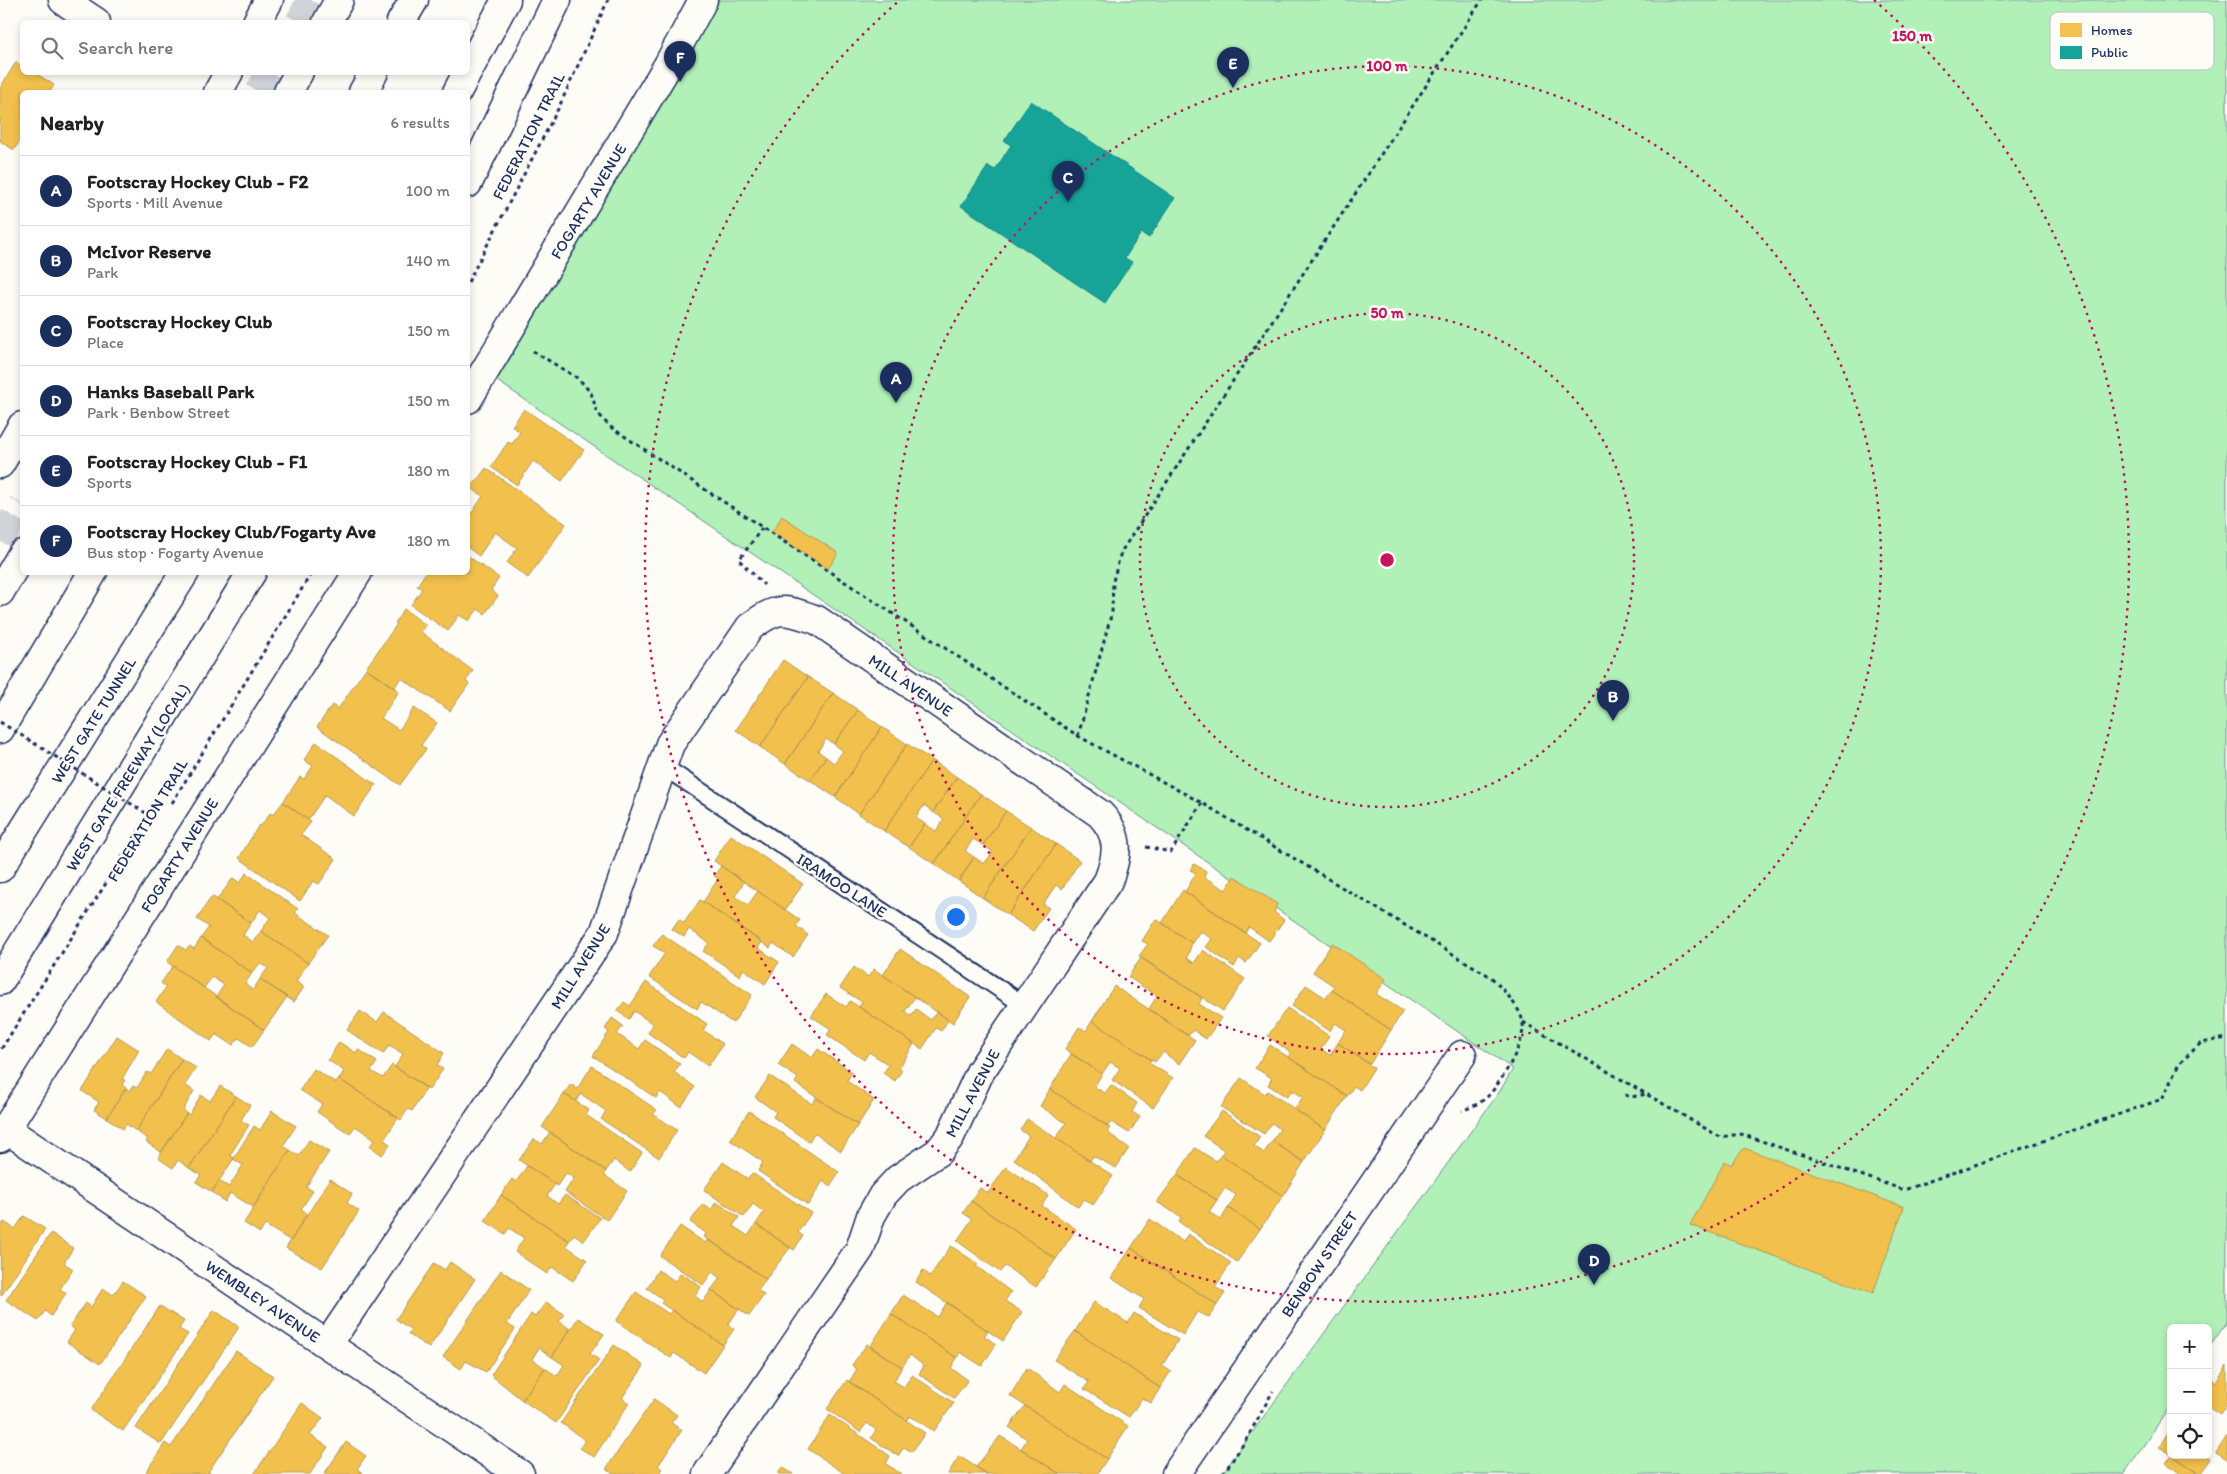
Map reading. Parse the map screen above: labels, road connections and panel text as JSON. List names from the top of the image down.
{
  "streets": {
    "main road": [
      "FOGARTY AVENUE",
      "MILL AVENUE",
      "WEST GATE TUNNEL",
      "WEST GATE FREEWAY (LOCAL)",
      "BENBOW STREET",
      "WEMBLEY AVENUE"
    ],
    "lane": ["IRAMOO LANE"],
    "path": ["FEDERATION TRAIL"]
  },
  "crossings": [
    ["FOGARTY AVENUE", "WEMBLEY AVENUE"],
    ["MILL AVENUE", "IRAMOO LANE"],
    ["MILL AVENUE", "WEMBLEY AVENUE"]
  ],
  "legend": ["Homes", "Public"],
  "page": {
    "search": "Search here",
    "pins": [
      "F",
      "E",
      "C",
      "A",
      "B",
      "D"
    ],
    "heading": ["Nearby", "6 results"],
    "list": [
      {
        "mark": "A",
        "name": "Footscray Hockey Club - F2",
        "note": "Sports · Mill Avenue",
        "value": "100 m"
      },
      {
        "mark": "B",
        "name": "McIvor Reserve",
        "note": "Park",
        "value": "140 m"
      },
      {
        "mark": "C",
        "name": "Footscray Hockey Club",
        "note": "Place",
        "value": "150 m"
      },
      {
        "mark": "D",
        "name": "Hanks Baseball Park",
        "note": "Park · Benbow Street",
        "value": "150 m"
      },
      {
        "mark": "E",
        "name": "Footscray Hockey Club - F1",
        "note": "Sports",
        "value": "180 m"
      },
      {
        "mark": "F",
        "name": "Footscray Hockey Club/Fogarty Ave",
        "note": "Bus stop · Fogarty Avenue",
        "value": "180 m"
      }
    ],
    "map_buttons": ["+", "−"]
  },
  "rings": ["150 m", "100 m", "50 m"]
}
